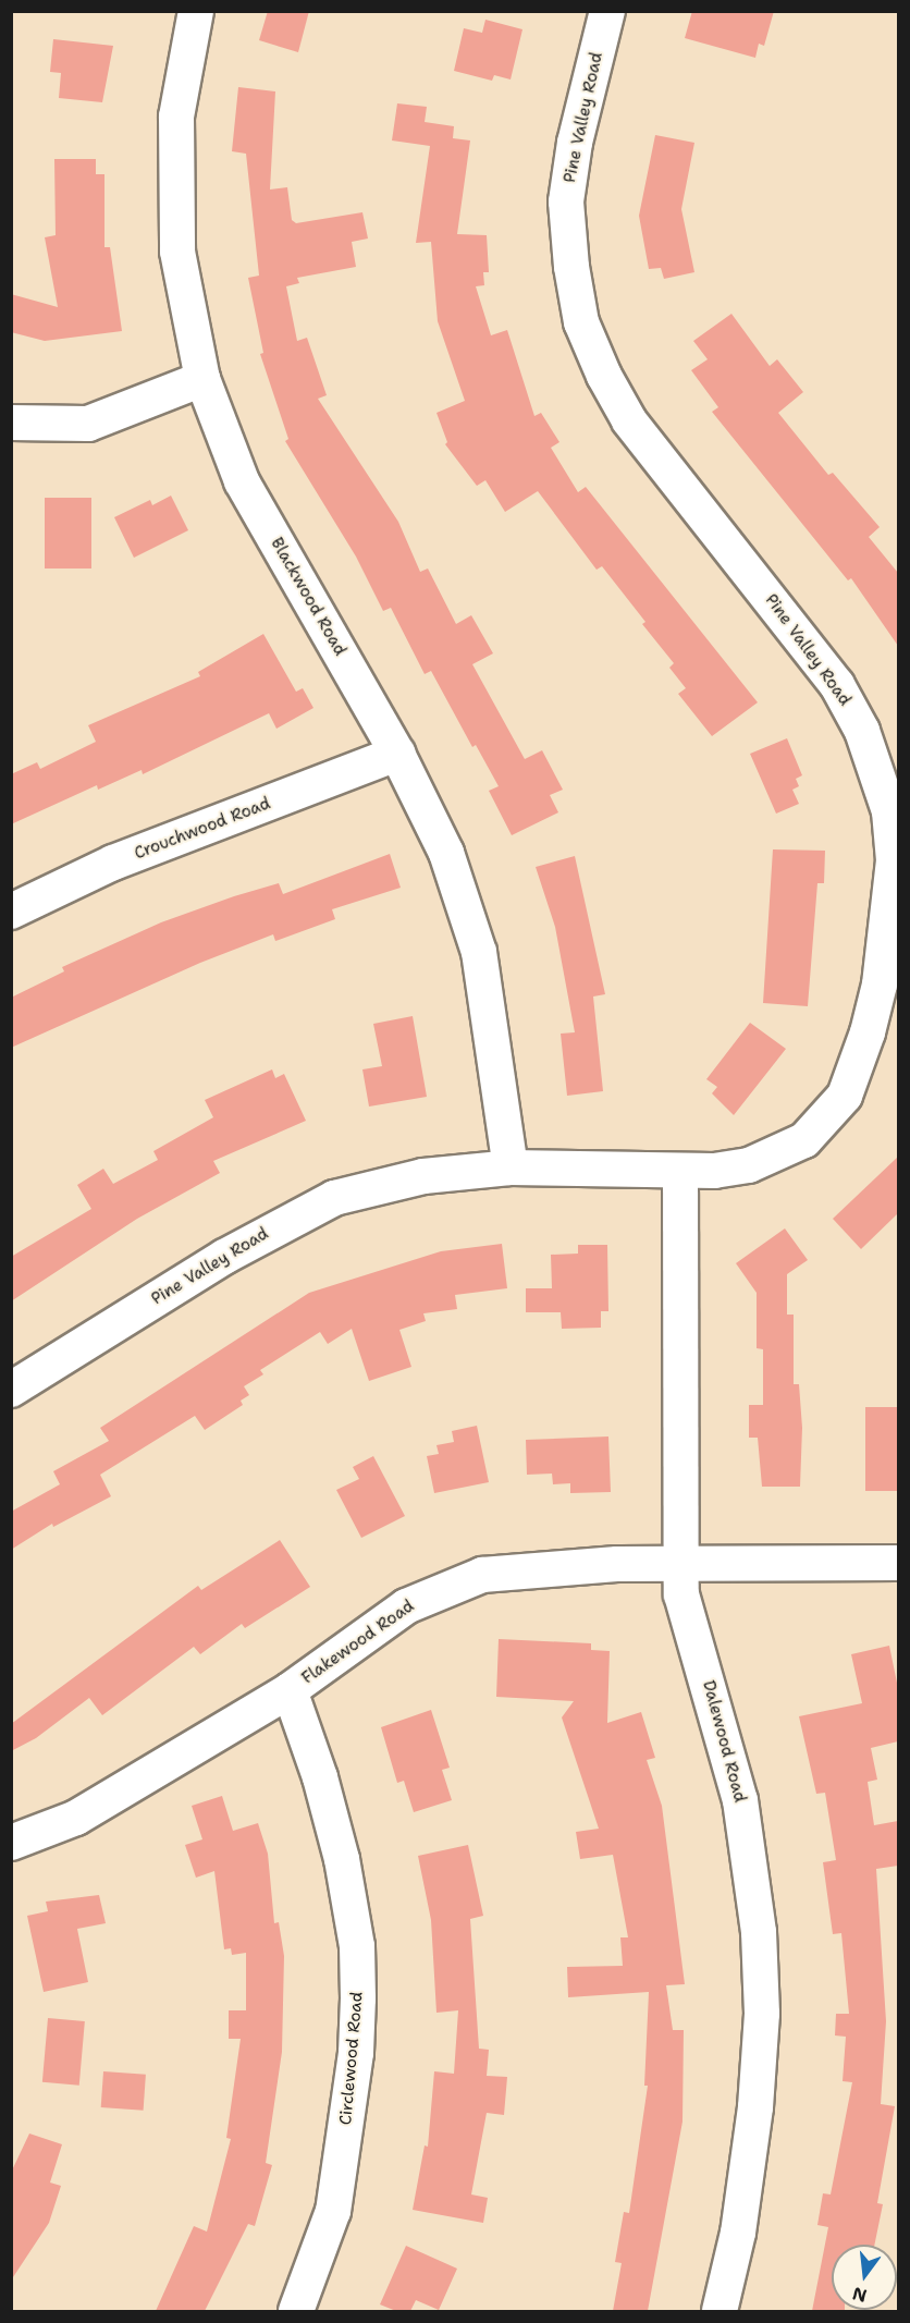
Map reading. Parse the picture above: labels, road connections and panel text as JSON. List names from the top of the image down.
{
  "streets": {
    "street": [
      "Pine Valley Road",
      "Blackwood Road",
      "Crouchwood Road",
      "Flakewood Road",
      "Dalewood Road",
      "Circlewood Road"
    ]
  },
  "crossings": [
    ["Pine Valley Road", "Blackwood Road"],
    ["Pine Valley Road", "Dalewood Road"],
    ["Blackwood Road", "Crouchwood Road"],
    ["Flakewood Road", "Dalewood Road"],
    ["Flakewood Road", "Circlewood Road"]
  ],
  "north": "bottom"
}
